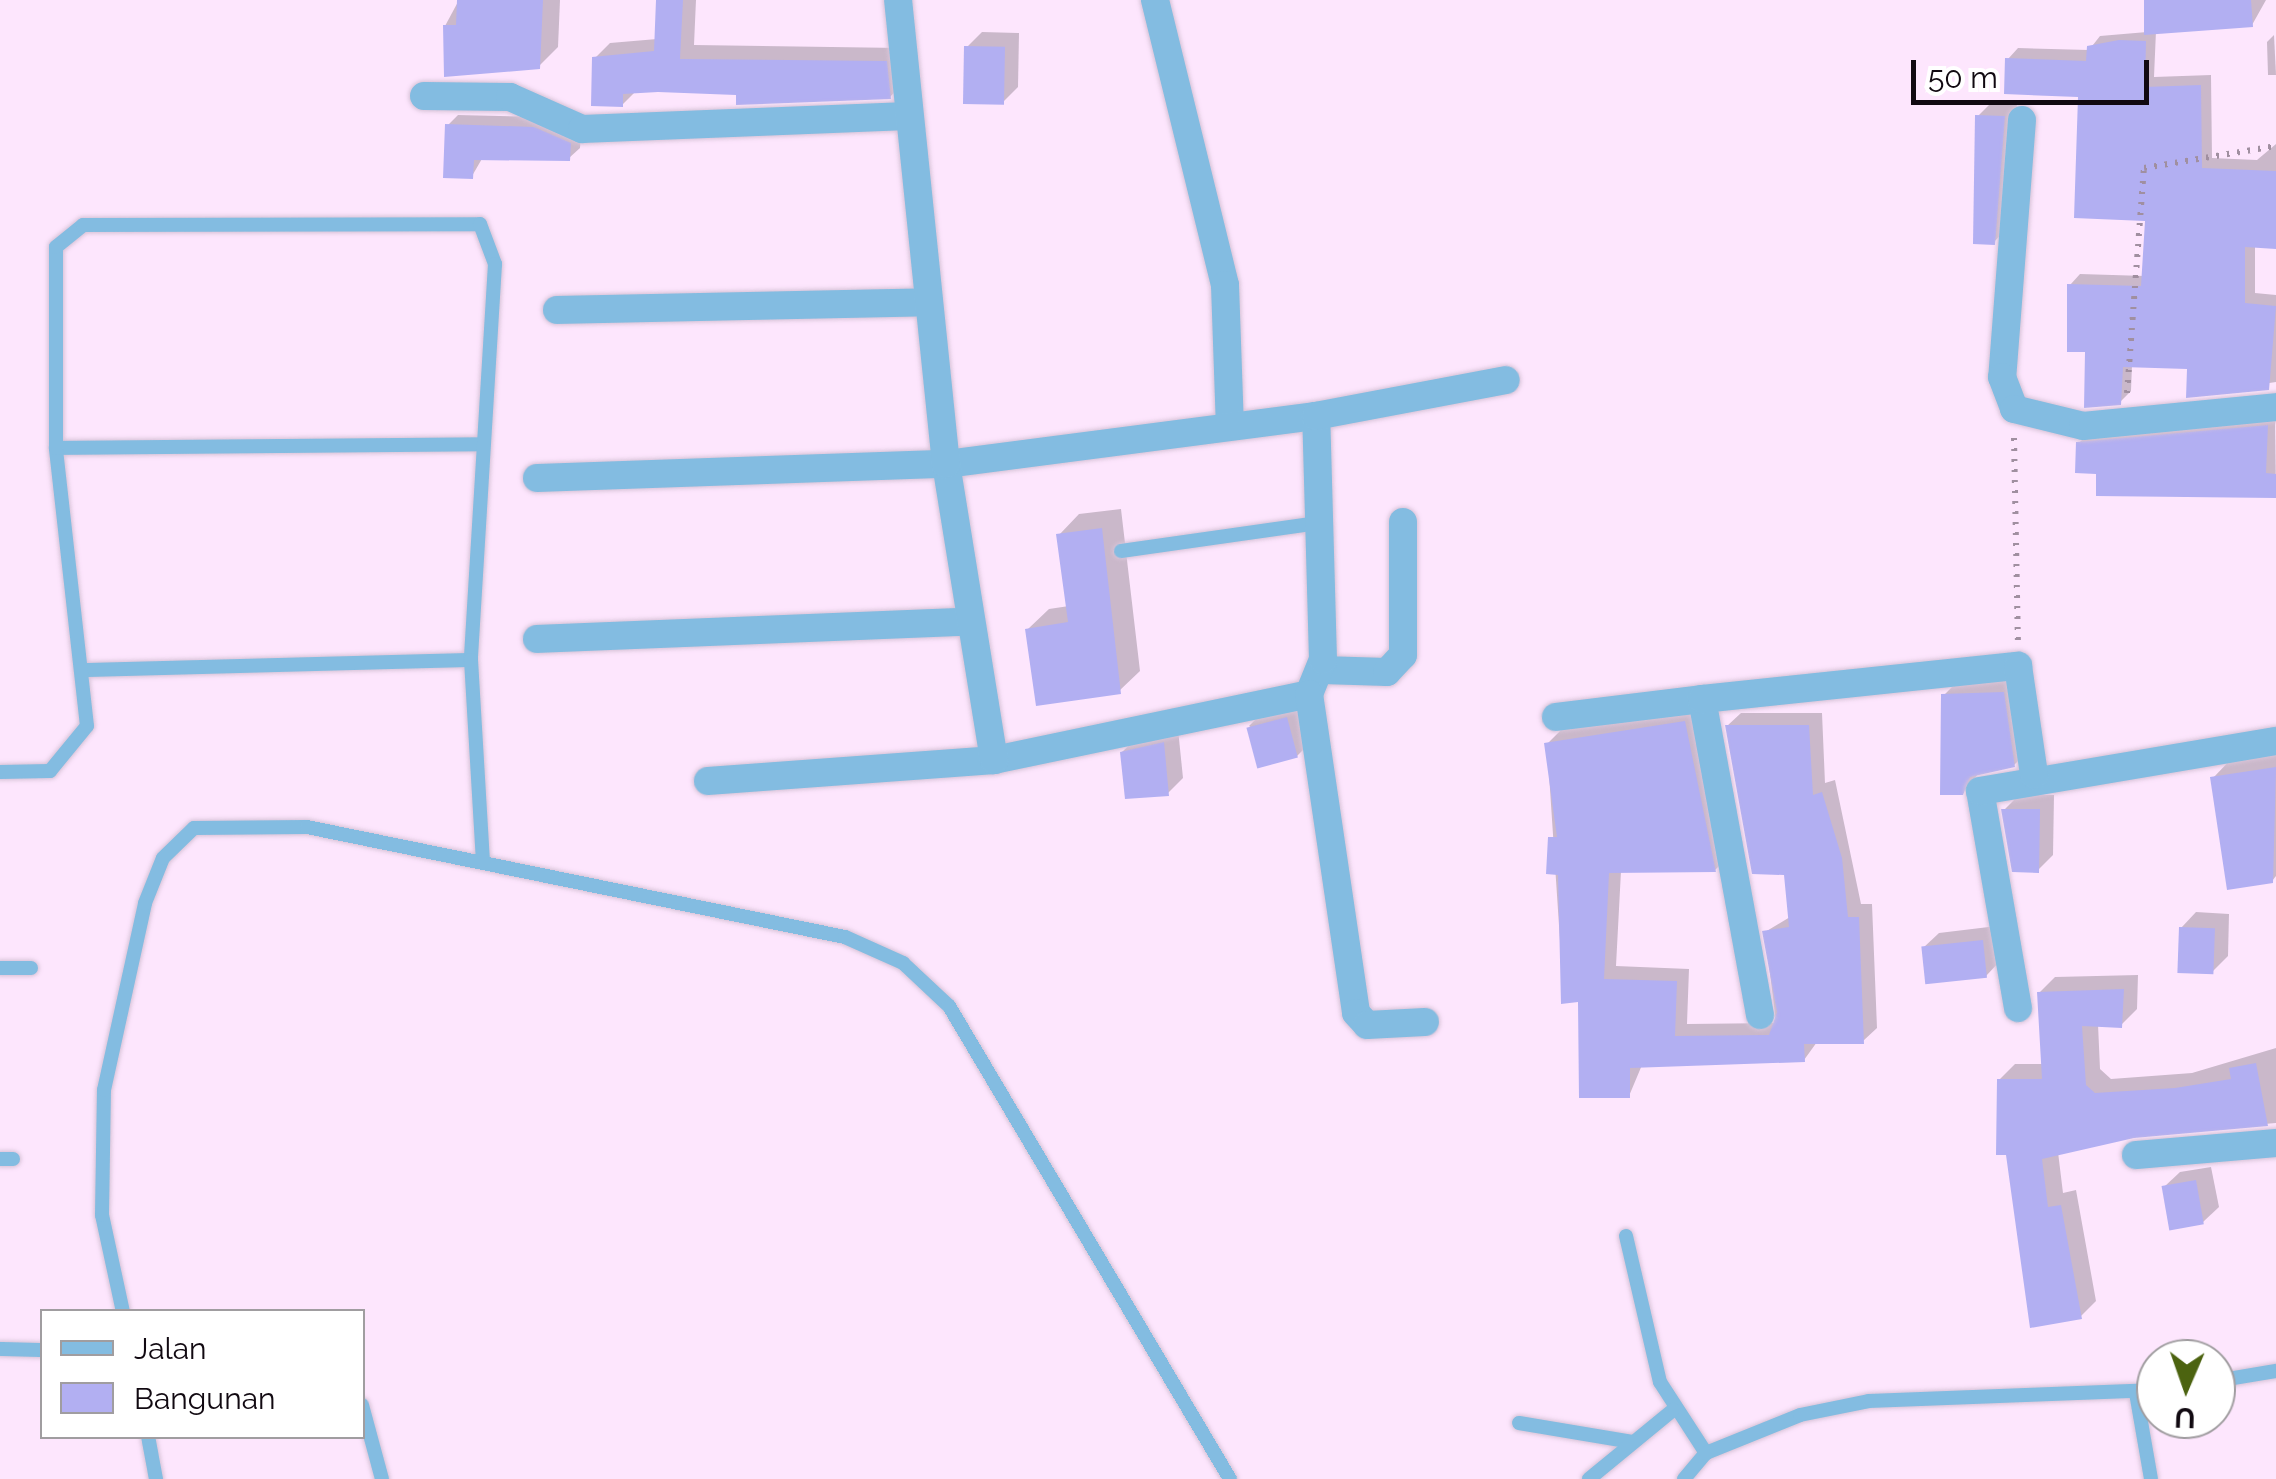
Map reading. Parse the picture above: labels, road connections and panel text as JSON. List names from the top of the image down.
{
  "legend": ["Jalan", "Bangunan"],
  "scale_bar": "50 m",
  "north": "bottom"
}
